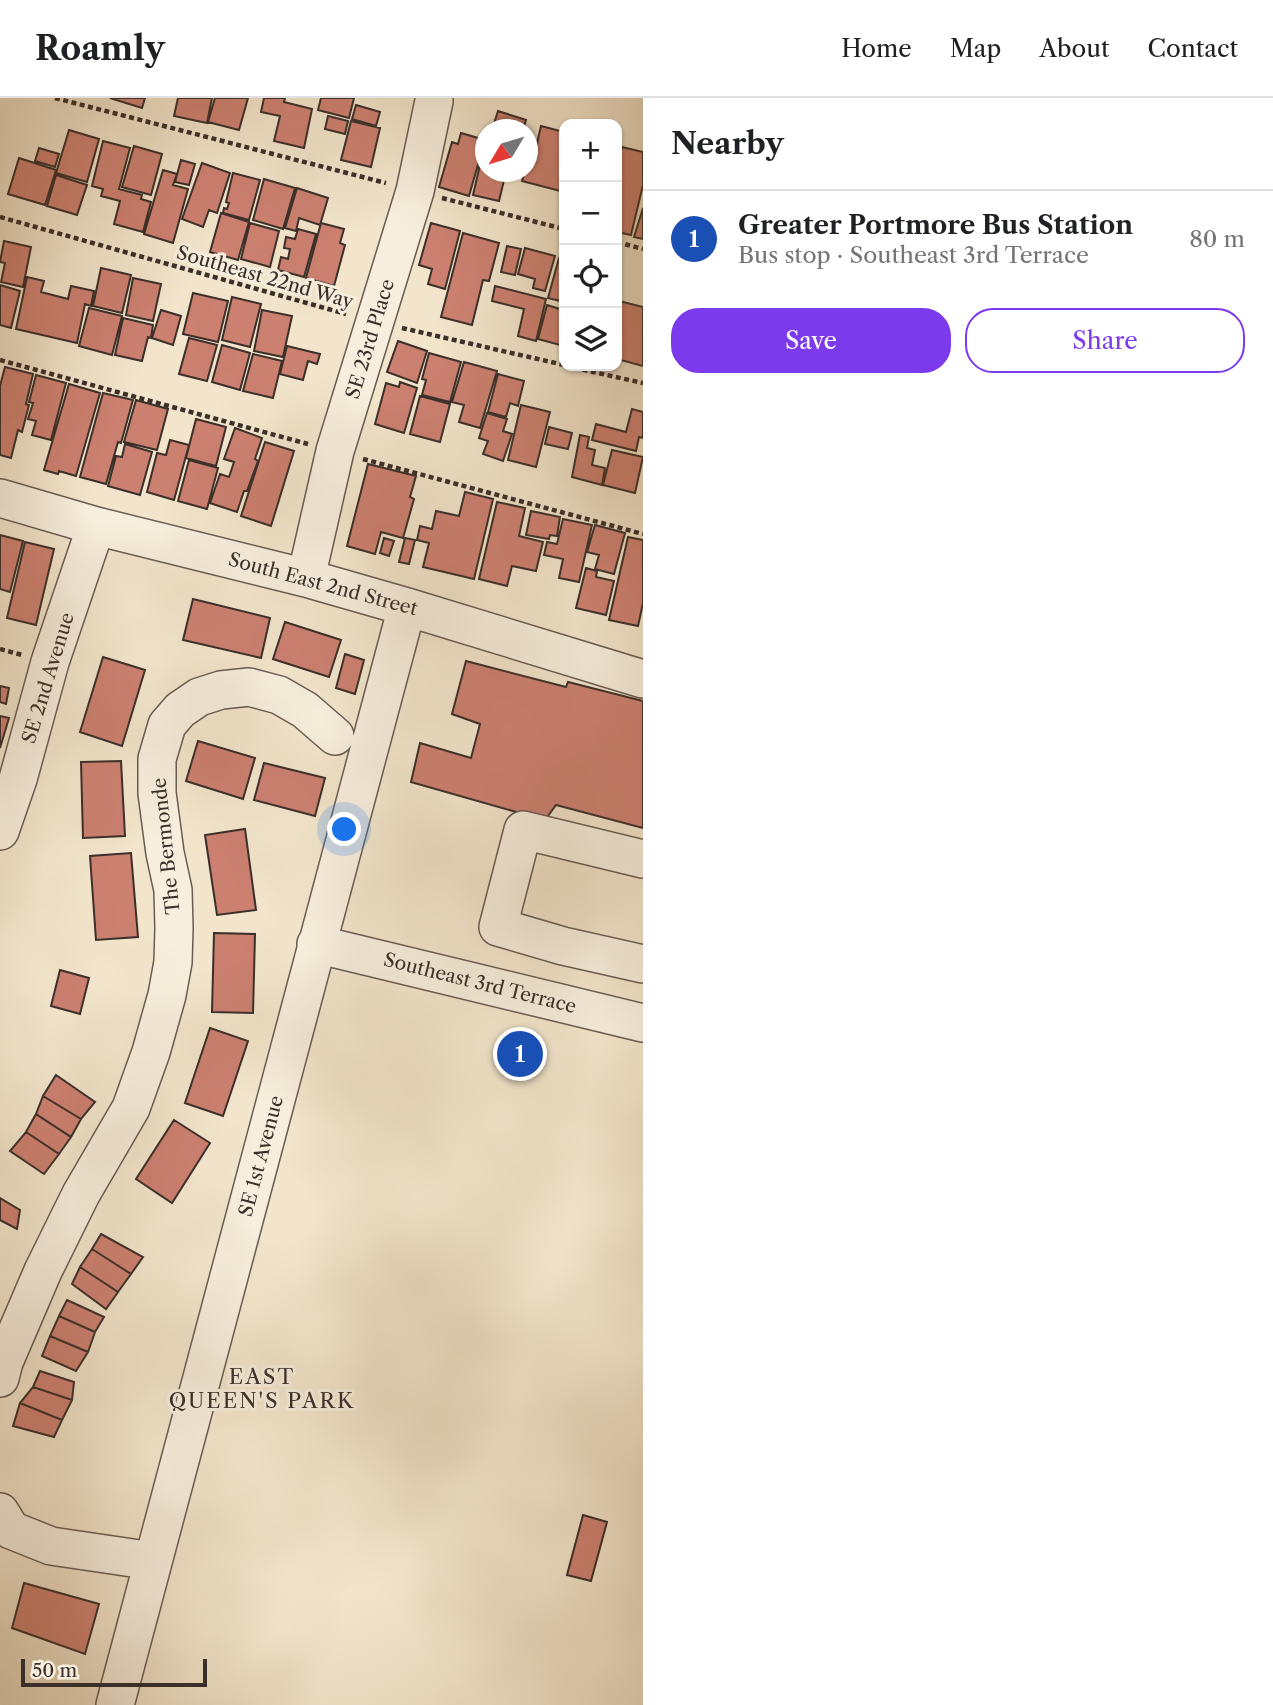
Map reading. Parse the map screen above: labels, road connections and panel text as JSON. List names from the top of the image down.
{
  "streets": {
    "street": [
      "SE 23rd Place",
      "South East 2nd Street",
      "SE 2nd Avenue",
      "The Bermonde",
      "Southeast 3rd Terrace",
      "SE 1st Avenue"
    ],
    "path": ["Southeast 22nd Way"]
  },
  "crossings": [
    ["Southeast 22nd Way", "SE 23rd Place"],
    ["SE 23rd Place", "South East 2nd Street"],
    ["South East 2nd Street", "SE 2nd Avenue"],
    ["South East 2nd Street", "SE 1st Avenue"],
    ["Southeast 3rd Terrace", "SE 1st Avenue"]
  ],
  "districts": ["EAST QUEEN'S PARK"],
  "scale_bar": "50 m",
  "north": "bottom left",
  "page": {
    "header": "Roamly",
    "nav": [
      "Home",
      "Map",
      "About",
      "Contact"
    ],
    "heading": "Nearby",
    "map_buttons": ["+", "−"],
    "list": [
      {
        "mark": "1",
        "name": "Greater Portmore Bus Station",
        "note": "Bus stop · Southeast 3rd Terrace",
        "value": "80 m"
      }
    ],
    "buttons": ["Save", "Share"],
    "pins": "1",
    "scale": "50 m"
  }
}
